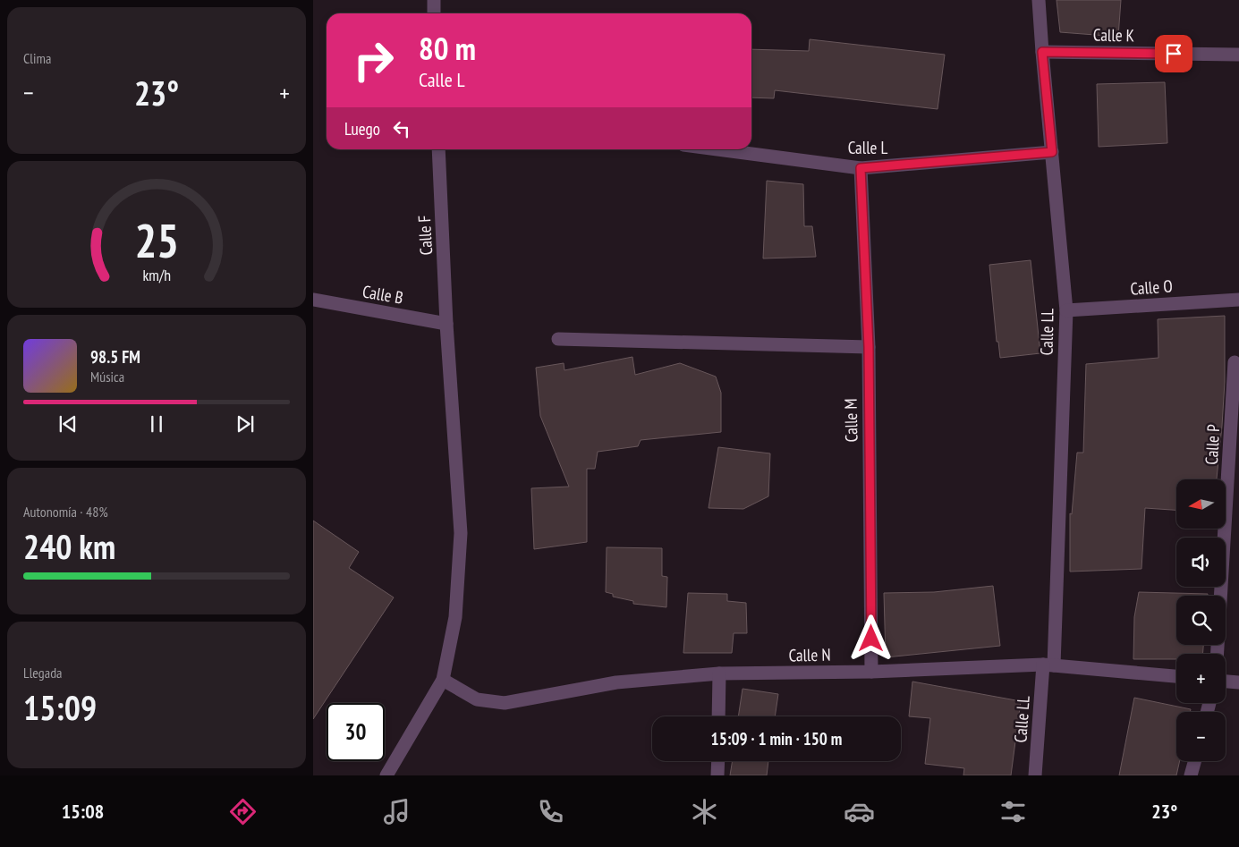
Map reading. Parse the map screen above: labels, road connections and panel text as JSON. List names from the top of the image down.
{
  "streets": {
    "street": [
      "Calle K",
      "Calle L",
      "Calle F",
      "Calle O",
      "Calle B",
      "Calle LL",
      "Calle M",
      "Calle P",
      "Calle N"
    ]
  },
  "crossings": [
    ["Calle K", "Calle LL"],
    ["Calle L", "Calle LL"],
    ["Calle L", "Calle M"],
    ["Calle F", "Calle B"],
    ["Calle F", "Calle N"],
    ["Calle O", "Calle LL"],
    ["Calle LL", "Calle N"],
    ["Calle M", "Calle N"]
  ],
  "north": "left",
  "page": {
    "tile": [
      "Clima",
      ["Autonomía · 48%", "240 km"],
      ["Llegada", "15:09"]
    ],
    "turn": ["80 m", "Calle L"],
    "heat": ["−", "23°", "+"],
    "then": "Luego",
    "song": ["98.5 FM", "Música"],
    "map_buttons": ["+", "−"],
    "limit": "30",
    "trip": "15:09 · 1 min · 150 m",
    "tabs": ["15:08", "23°"],
    "gauge": ["25", "km/h"]
  }
}
